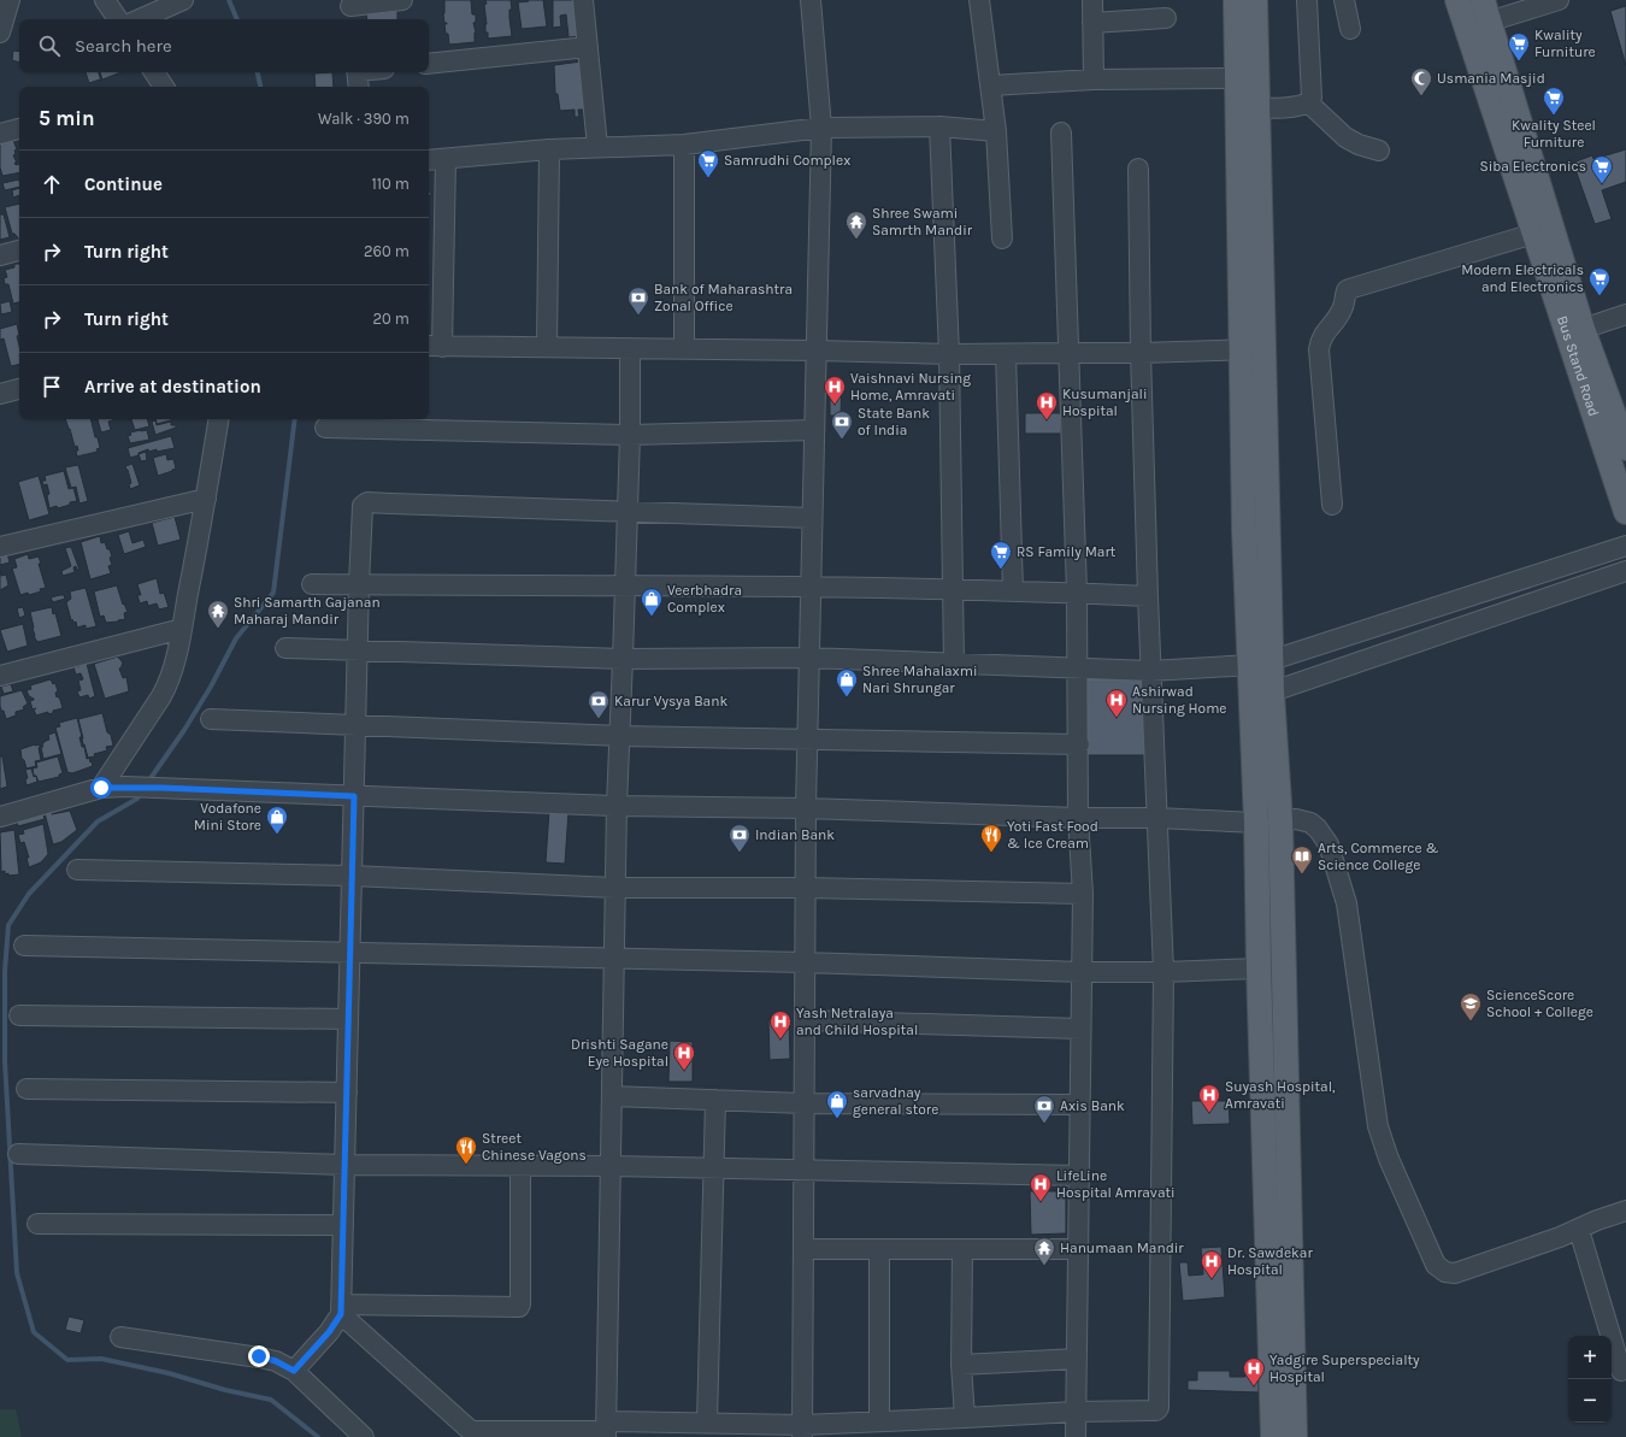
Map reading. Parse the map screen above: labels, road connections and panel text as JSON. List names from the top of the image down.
{
  "streets": {
    "main road": ["Bus Stand Road"]
  },
  "places": {
    "supermarket": [
      "Kwality Furniture",
      "Kwality Steel Furniture",
      "Samrudhi Complex",
      "Siba Electronics",
      "Modern Electricals and Electronics",
      "RS Family Mart"
    ],
    "mosque": ["Usmania Masjid"],
    "temple": ["Shree Swami Samrth Mandir", "Shri Samarth Gajanan Maharaj Mandir", "Hanumaan Mandir"],
    "bank": [
      "Bank of Maharashtra Zonal Office",
      "State Bank of India",
      "Karur Vysya Bank",
      "Indian Bank",
      "Axis Bank"
    ],
    "hospital": [
      "Vaishnavi Nursing Home, Amravati",
      "Kusumanjali Hospital",
      "Ashirwad Nursing Home",
      "Yash Netralaya and Child Hospital",
      "Drishti Sagane Eye Hospital",
      "Suyash Hospital, Amravati",
      "LifeLine Hospital Amravati",
      "Dr. Sawdekar Hospital",
      "Yadgire Superspecialty Hospital"
    ],
    "shop": [
      "Veerbhadra Complex",
      "Shree Mahalaxmi Nari Shrungar",
      "Vodafone Mini Store",
      "sarvadnay general store"
    ],
    "restaurant": ["Yoti Fast Food & Ice Cream", "Street Chinese Vagons"],
    "library": ["Arts, Commerce & Science College"],
    "school or university": ["ScienceScore School + College"]
  },
  "page": {
    "search": "Search here",
    "heading": ["5 min", "Walk · 390 m"],
    "list": [
      ["Continue", "110 m"],
      ["Turn right", "260 m"],
      ["Turn right", "20 m"],
      "Arrive at destination"
    ],
    "map_buttons": ["+", "−"]
  }
}
